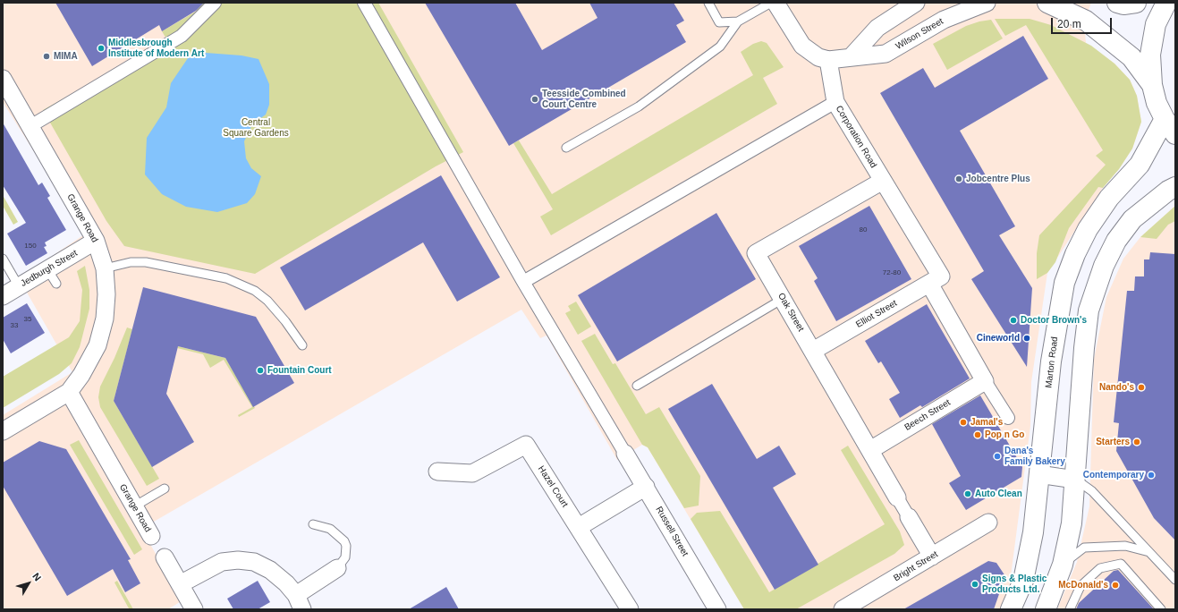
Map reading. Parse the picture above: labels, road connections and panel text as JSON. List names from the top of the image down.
{
  "streets": {
    "street": [
      "Wilson Street",
      "Corporation Road",
      "Grange Road",
      "Jedburgh Street",
      "Oak Street",
      "Elliot Street",
      "Marton Road",
      "Beech Street",
      "Hazel Court",
      "Russell Street",
      "Bright Street"
    ]
  },
  "crossings": [
    ["Wilson Street", "Corporation Road"],
    ["Corporation Road", "Oak Street"],
    ["Corporation Road", "Elliot Street"],
    ["Corporation Road", "Beech Street"],
    ["Grange Road", "Jedburgh Street"],
    ["Oak Street", "Elliot Street"],
    ["Oak Street", "Beech Street"]
  ],
  "parks": ["Central Square Gardens"],
  "places": [
    "Middlesbrough Institute of Modern Art",
    "MIMA",
    "Teesside Combined Court Centre",
    "Jobcentre Plus",
    "Doctor Brown's",
    "Cineworld",
    "Fountain Court",
    "Nando's",
    "Jamal's",
    "Pop n Go",
    "Starters",
    "Dana's Family Bakery",
    "Contemporary",
    "Auto Clean",
    "Signs & Plastic Products Ltd.",
    "McDonald's"
  ],
  "house_numbers": [
    "80",
    "150",
    "72-80",
    "35",
    "33"
  ],
  "scale_bar": "20 m",
  "north": "top right"
}
